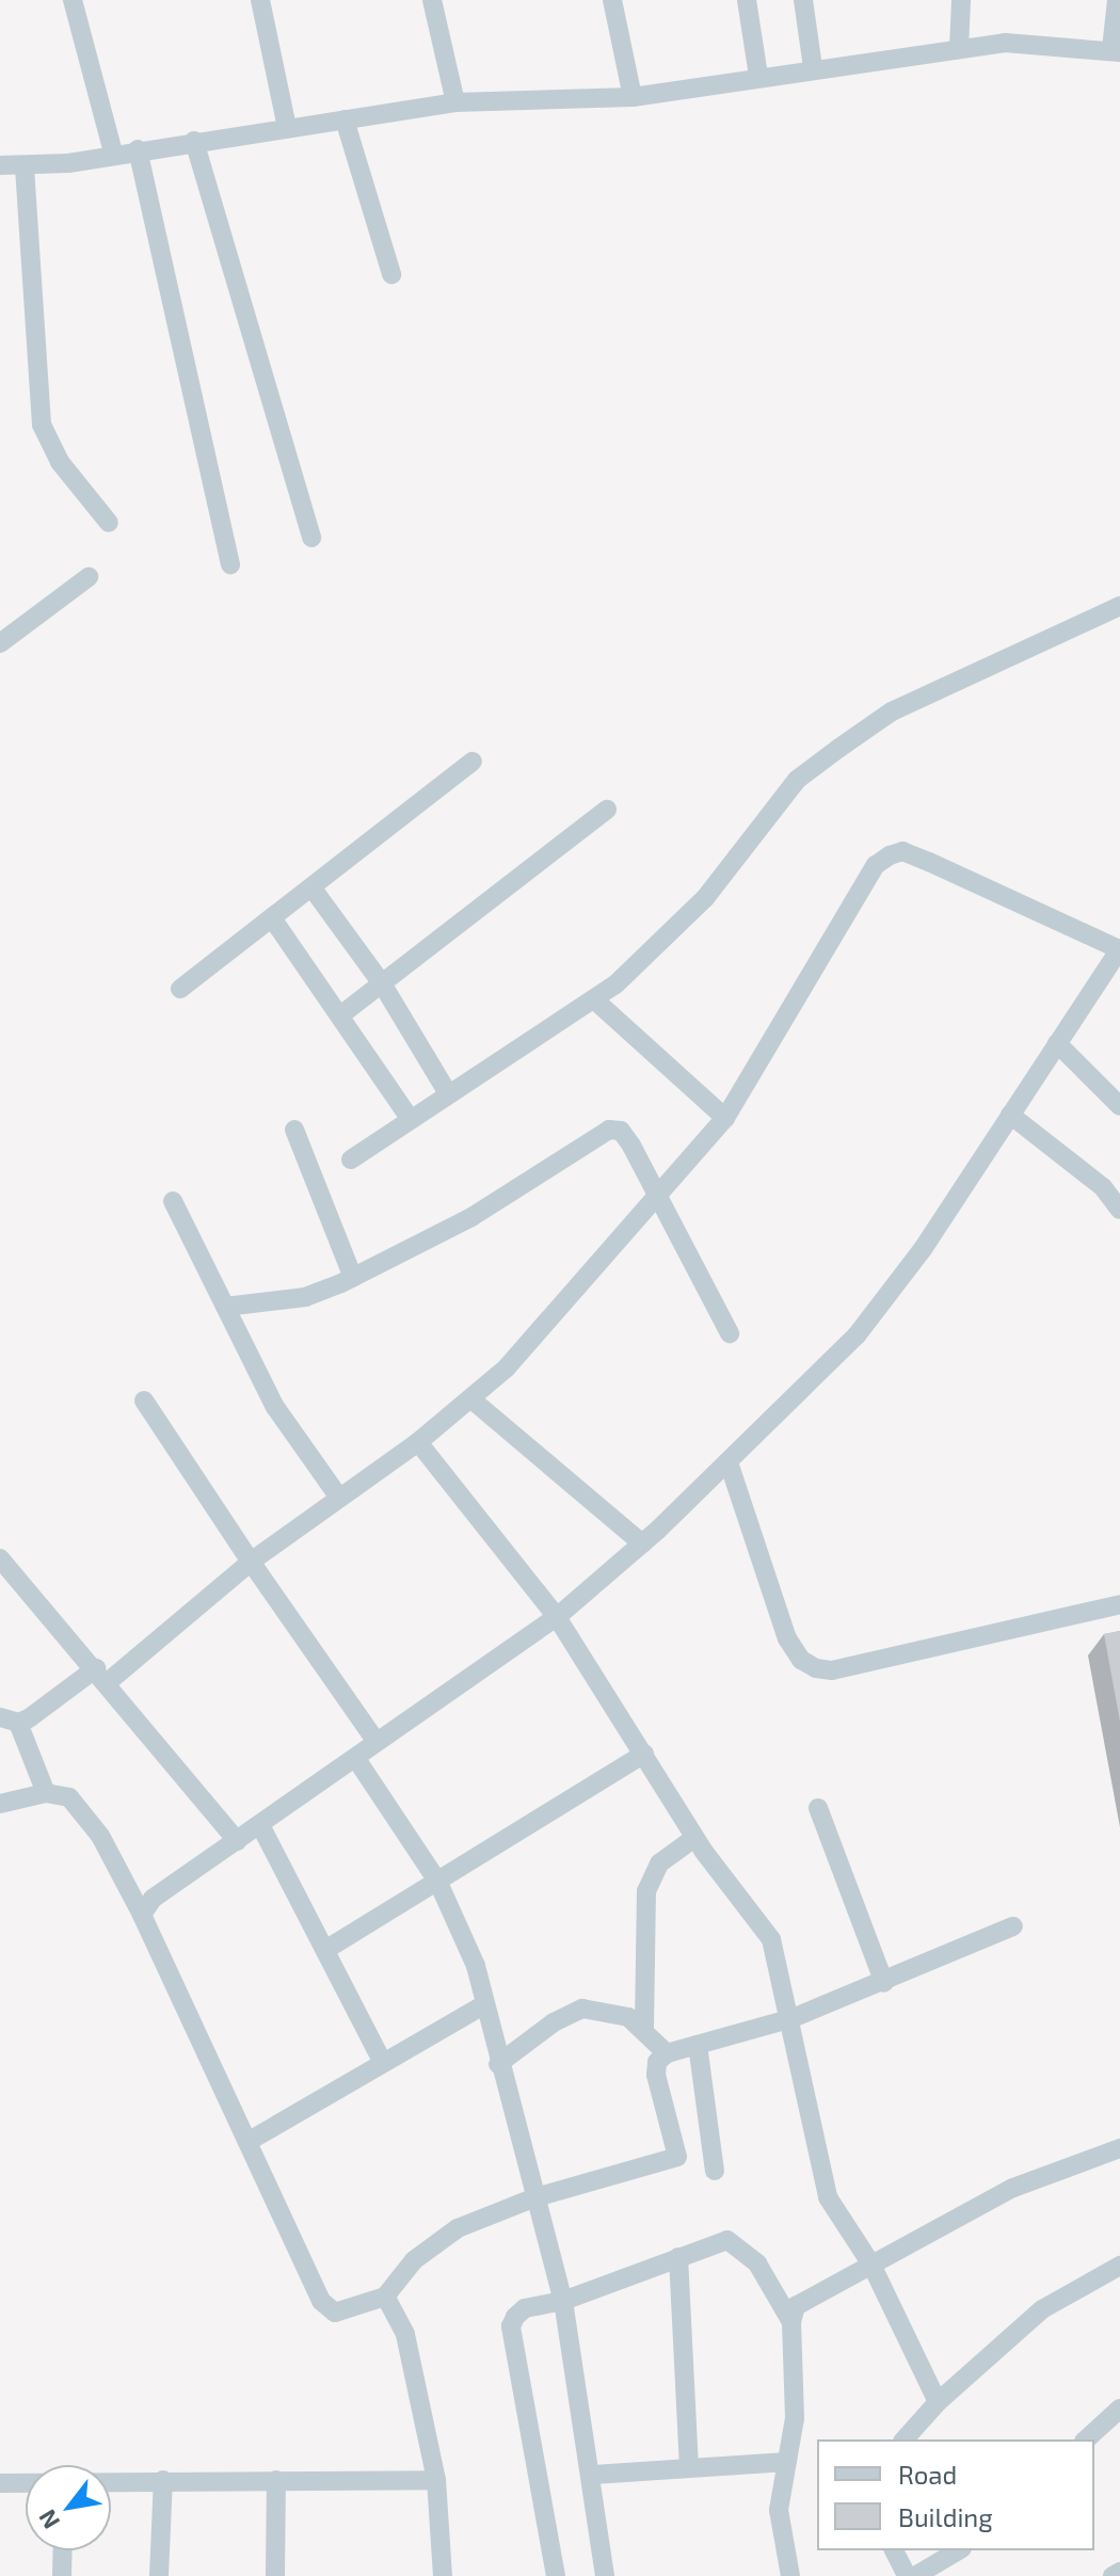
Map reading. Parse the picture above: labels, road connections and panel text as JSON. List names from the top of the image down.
{
  "legend": ["Road", "Building"],
  "north": "bottom left"
}
